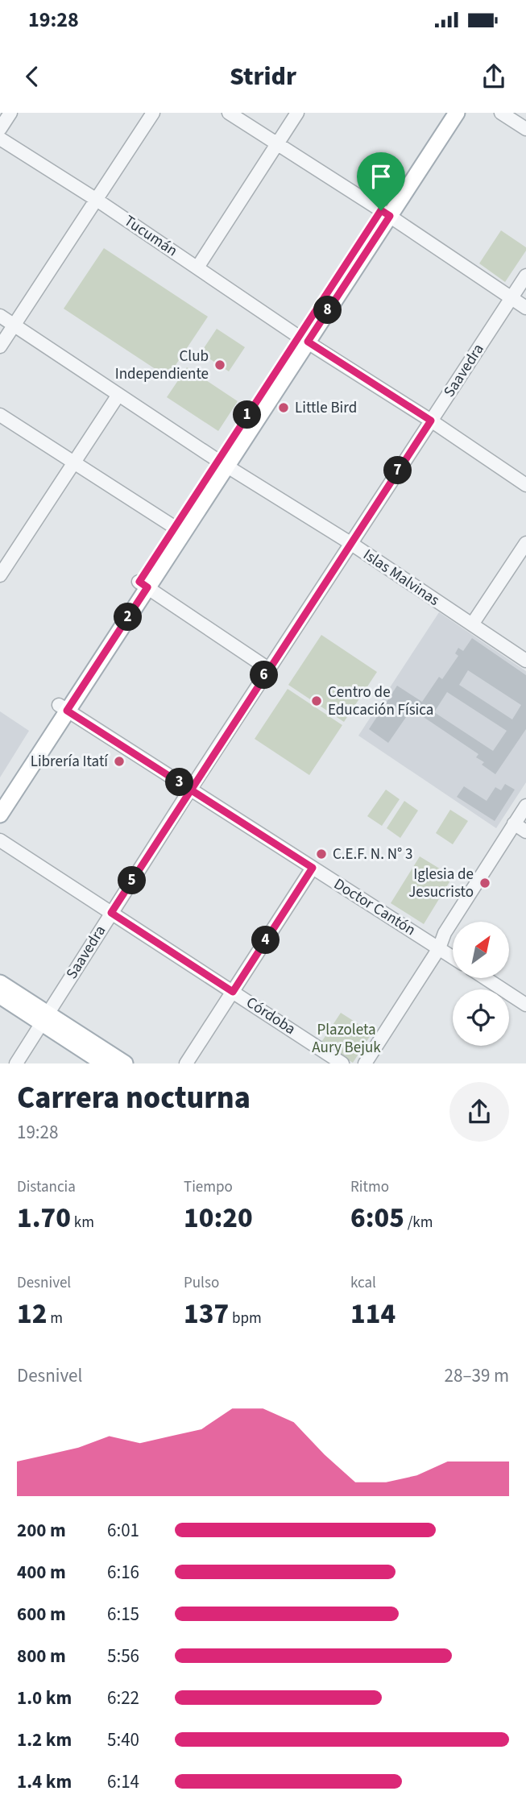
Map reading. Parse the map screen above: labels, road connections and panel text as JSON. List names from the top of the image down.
{
  "streets": {
    "street": [
      "Tucumán",
      "Saavedra",
      "Islas Malvinas",
      "Doctor Cantón",
      "Córdoba"
    ]
  },
  "crossings": [
    ["Tucumán", "Saavedra"],
    ["Saavedra", "Islas Malvinas"],
    ["Saavedra", "Doctor Cantón"],
    ["Saavedra", "Córdoba"]
  ],
  "parks": ["Plazoleta Aury Bejuk"],
  "places": [
    "Club Independiente",
    "Little Bird",
    "Centro de Educación Física",
    "Librería Itatí",
    "C.E.F. N. N° 3",
    "Iglesia de Jesucristo"
  ],
  "north": "top right",
  "page": {
    "status": "19:28",
    "header": "Stridr",
    "pins": [
      "8",
      "1",
      "7",
      "2",
      "6",
      "3",
      "5",
      "4"
    ],
    "heading": ["Carrera nocturna", "19:28"],
    "stats": [
      ["Distancia", "1.70 km"],
      ["Tiempo", "10:20"],
      ["Ritmo", "6:05 /km"],
      ["Desnivel", "12 m"],
      ["Pulso", "137 bpm"],
      ["kcal", "114"]
    ],
    "chart": ["Desnivel", "28–39 m"],
    "list": [
      {
        "name": "200 m",
        "note": "6:01"
      },
      {
        "name": "400 m",
        "note": "6:16"
      },
      {
        "name": "600 m",
        "note": "6:15"
      },
      {
        "name": "800 m",
        "note": "5:56"
      },
      {
        "name": "1.0 km",
        "note": "6:22"
      },
      {
        "name": "1.2 km",
        "note": "5:40"
      },
      {
        "name": "1.4 km",
        "note": "6:14"
      }
    ]
  }
}
